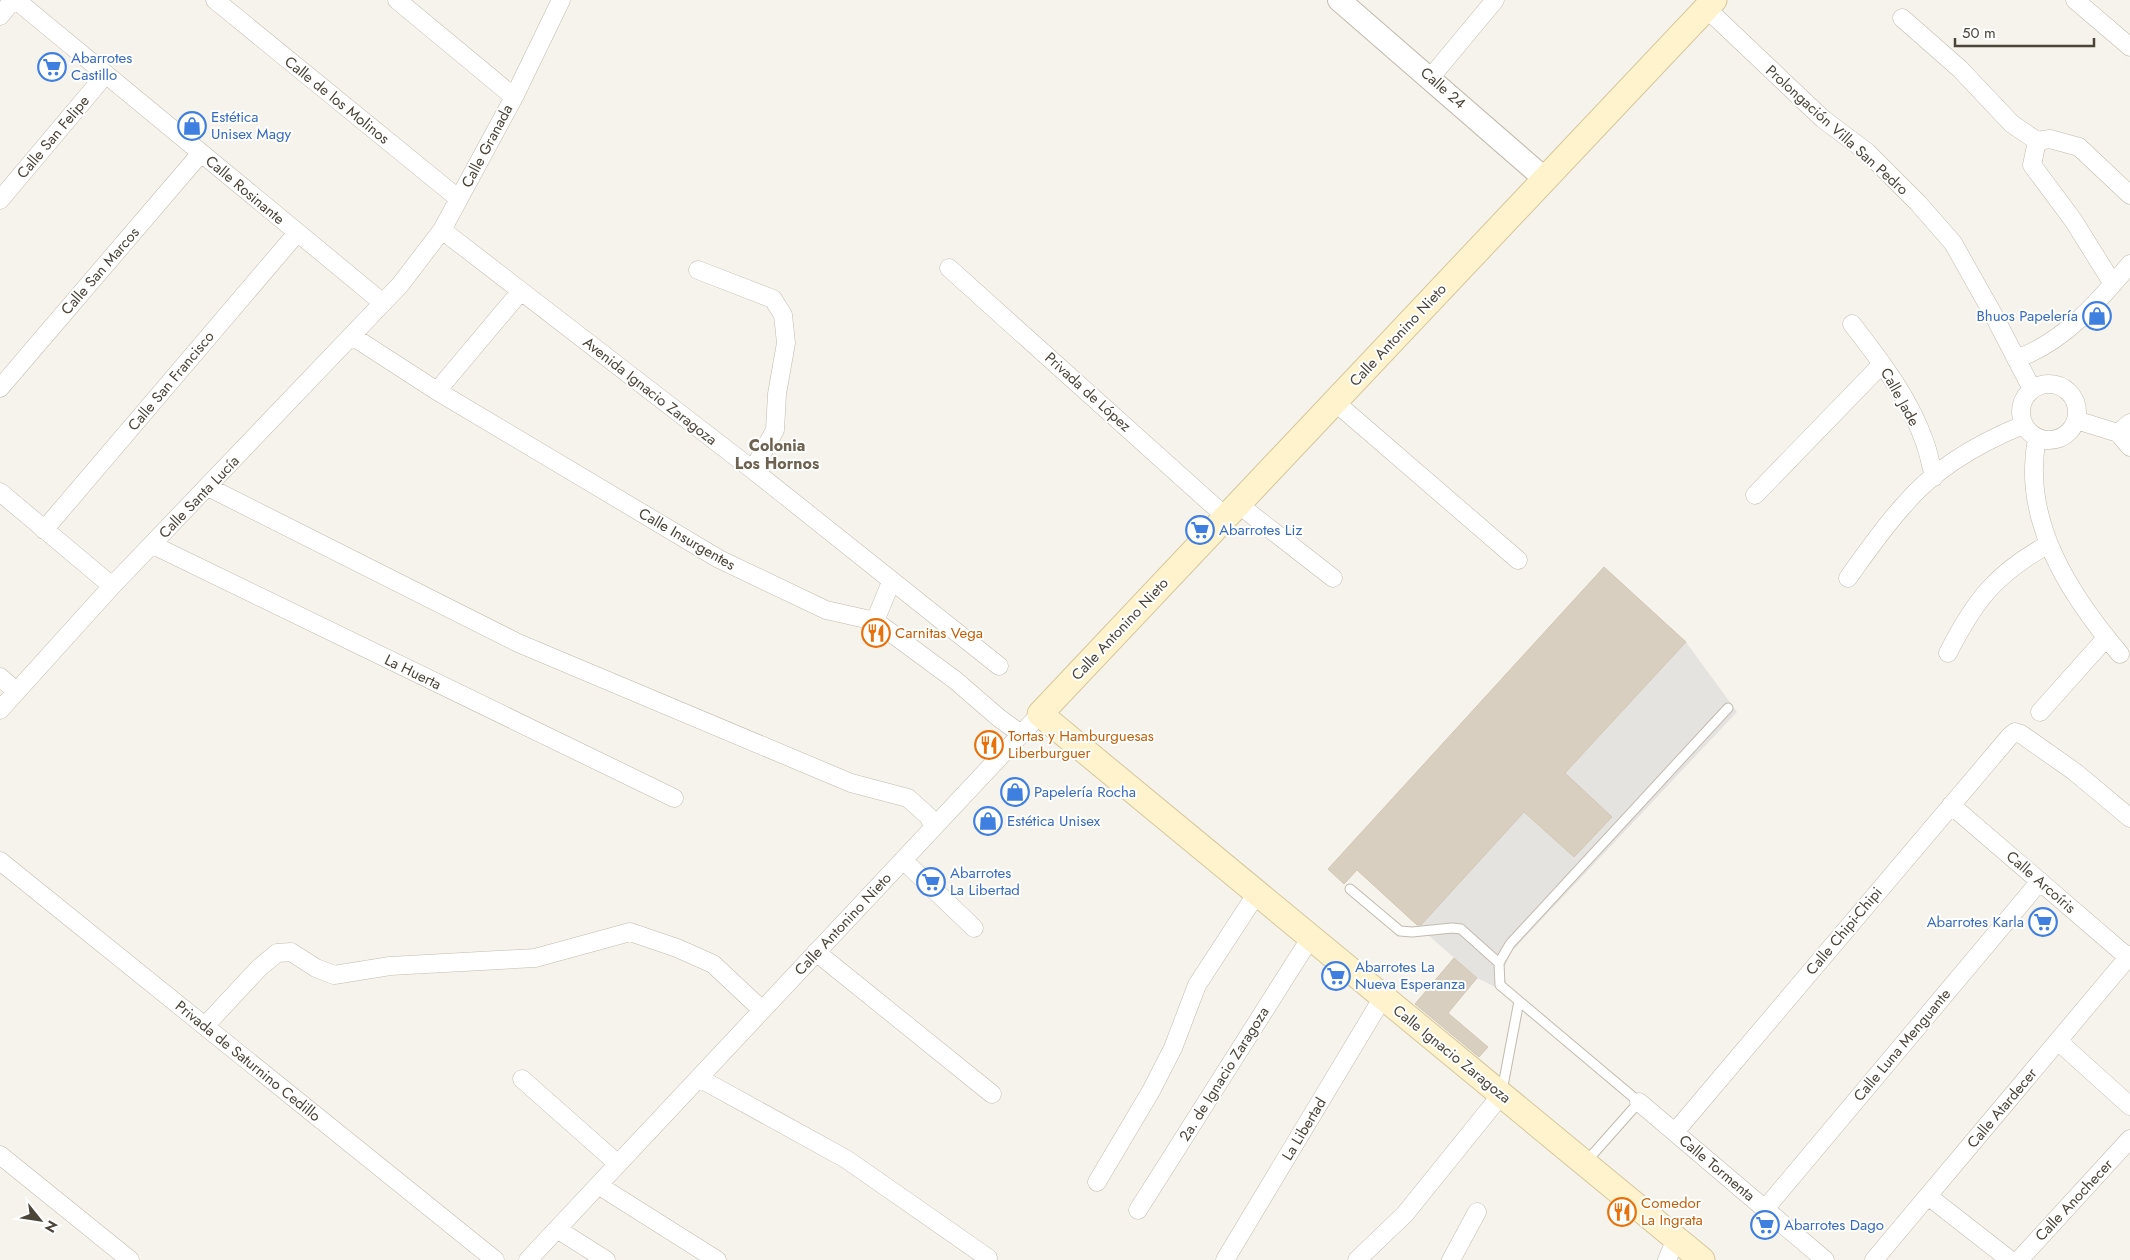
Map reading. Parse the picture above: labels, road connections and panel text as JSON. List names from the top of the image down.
{
  "streets": {
    "main road": ["Calle Antonino Nieto", "Calle Ignacio Zaragoza"],
    "street": [
      "Calle 24",
      "Calle de los Molinos",
      "Prolongación Villa San Pedro",
      "Calle San Felipe",
      "Calle Granada",
      "Calle Rosinante",
      "Calle San Marcos",
      "Calle San Francisco",
      "Avenida Ignacio Zaragoza",
      "Privada de López",
      "Calle Jade",
      "Calle Santa Lucía",
      "Calle Insurgentes",
      "La Huerta",
      "Calle Arcoíris",
      "Calle Chipi-Chipi",
      "Calle Luna Menguante",
      "Privada de Saturnino Cedillo",
      "2a. de Ignacio Zaragoza",
      "Calle Atardecer",
      "La Libertad",
      "Calle Tormenta",
      "Calle Anochecer"
    ]
  },
  "crossings": [
    ["Calle 24", "Calle Antonino Nieto"],
    ["Calle de los Molinos", "Calle Granada"],
    ["Prolongación Villa San Pedro", "Calle Antonino Nieto"],
    ["Calle San Felipe", "Calle Rosinante"],
    ["Calle Granada", "Avenida Ignacio Zaragoza"],
    ["Calle Granada", "Calle Santa Lucía"],
    ["Calle Rosinante", "Calle San Marcos"],
    ["Calle Rosinante", "Calle San Francisco"],
    ["Calle Rosinante", "Calle Santa Lucía"],
    ["Calle Antonino Nieto", "Privada de López"],
    ["Calle Antonino Nieto", "Calle Insurgentes"],
    ["Calle Antonino Nieto", "Calle Ignacio Zaragoza"],
    ["Calle Santa Lucía", "Calle Insurgentes"],
    ["Calle Santa Lucía", "La Huerta"],
    ["Calle Arcoíris", "Calle Chipi-Chipi"],
    ["Calle Arcoíris", "Calle Luna Menguante"],
    ["Calle Arcoíris", "Calle Atardecer"],
    ["Calle Chipi-Chipi", "Calle Tormenta"],
    ["Calle Luna Menguante", "Calle Tormenta"],
    ["Calle Ignacio Zaragoza", "2a. de Ignacio Zaragoza"],
    ["Calle Ignacio Zaragoza", "La Libertad"]
  ],
  "districts": ["Colonia Los Hornos"],
  "places": {
    "supermarket": [
      "Abarrotes Castillo",
      "Abarrotes Liz",
      "Abarrotes La Libertad",
      "Abarrotes Karla",
      "Abarrotes La Nueva Esperanza",
      "Abarrotes Dago"
    ],
    "shop": [
      "Estética Unisex Magy",
      "Bhuos Papelería",
      "Papelería Rocha",
      "Estética Unisex"
    ],
    "restaurant": ["Carnitas Vega", "Tortas y Hamburguesas Liberburguer", "Comedor La Ingrata"]
  },
  "scale_bar": "50 m",
  "north": "bottom right"
}
